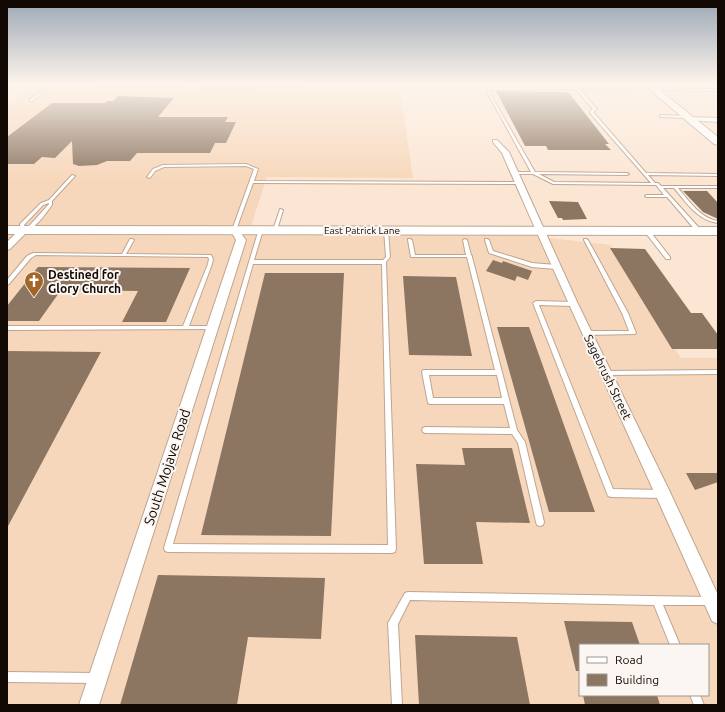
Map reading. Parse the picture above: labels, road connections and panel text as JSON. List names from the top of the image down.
{
  "streets": {
    "main road": ["East Patrick Lane"],
    "street": ["Sagebrush Street", "South Mojave Road"]
  },
  "crossings": [
    ["East Patrick Lane", "Sagebrush Street"],
    ["East Patrick Lane", "South Mojave Road"]
  ],
  "places": {
    "church": ["Destined for Glory Church"]
  },
  "legend": ["Road", "Building"]
}
